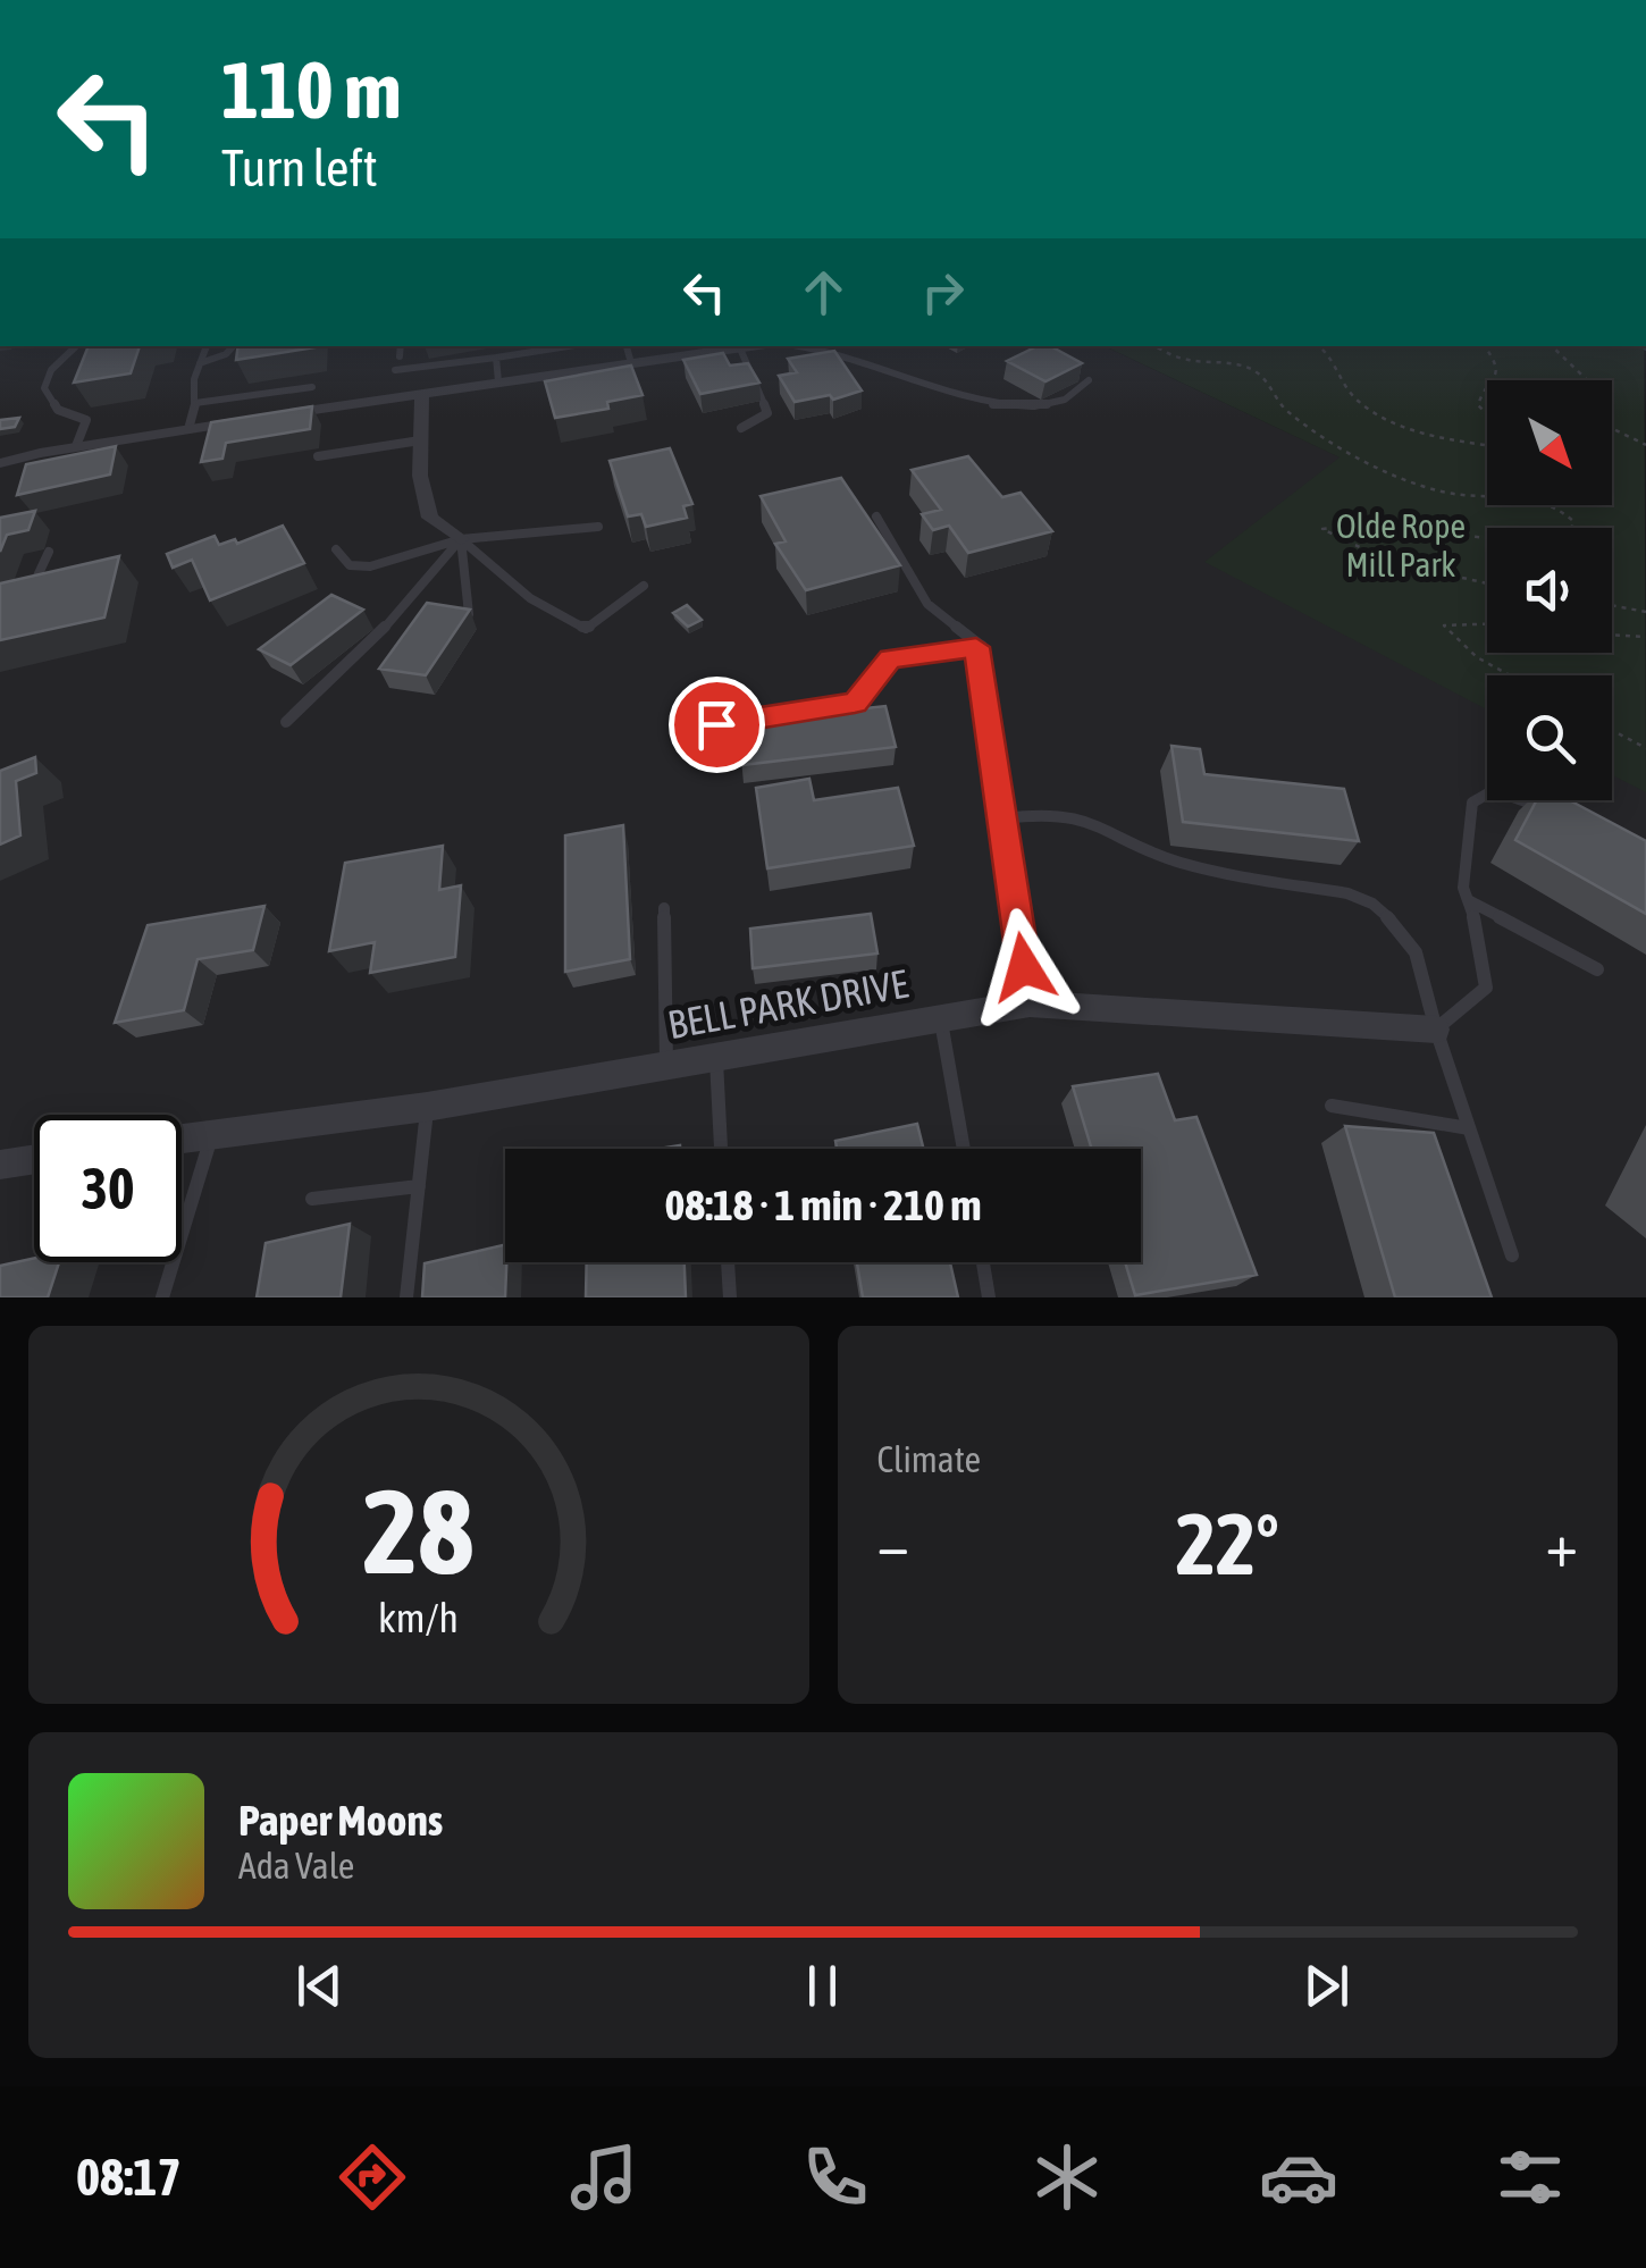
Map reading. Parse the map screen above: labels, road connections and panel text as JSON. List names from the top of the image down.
{
  "streets": {
    "street": ["BELL PARK DRIVE"]
  },
  "parks": ["Olde Rope Mill Park"],
  "north": "bottom right",
  "page": {
    "turn": ["110 m", "Turn left"],
    "limit": "30",
    "trip": "08:18 · 1 min · 210 m",
    "tile": "Climate",
    "heat": ["−", "22°", "+"],
    "song": ["Paper Moons", "Ada Vale"],
    "tabs": "08:17",
    "gauge": ["28", "km/h"]
  }
}
